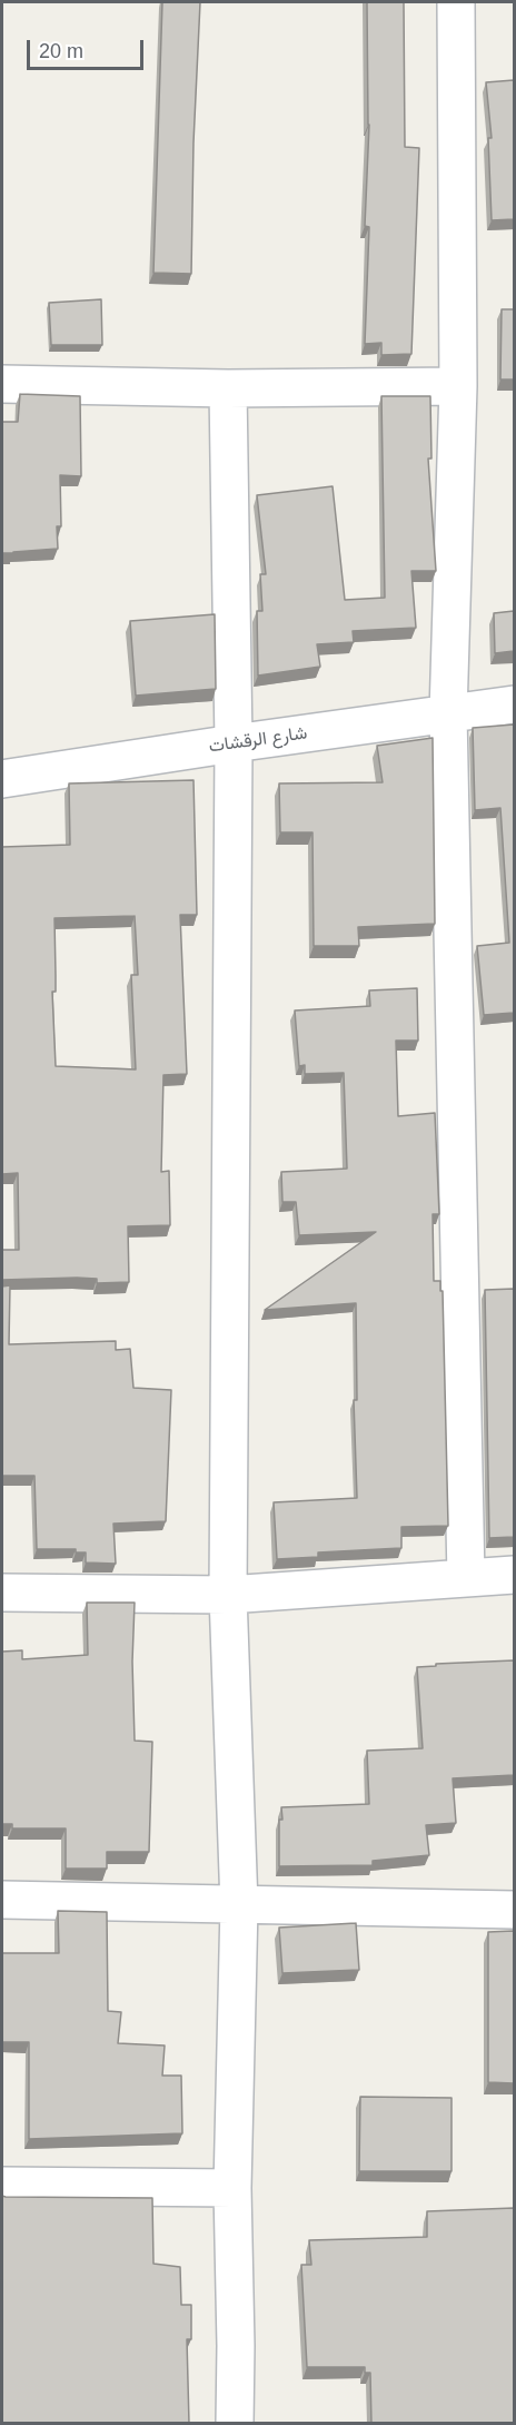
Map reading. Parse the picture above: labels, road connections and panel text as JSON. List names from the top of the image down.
{
  "streets": {
    "street": ["شارع الرقشات"]
  },
  "scale_bar": "20 m"
}
